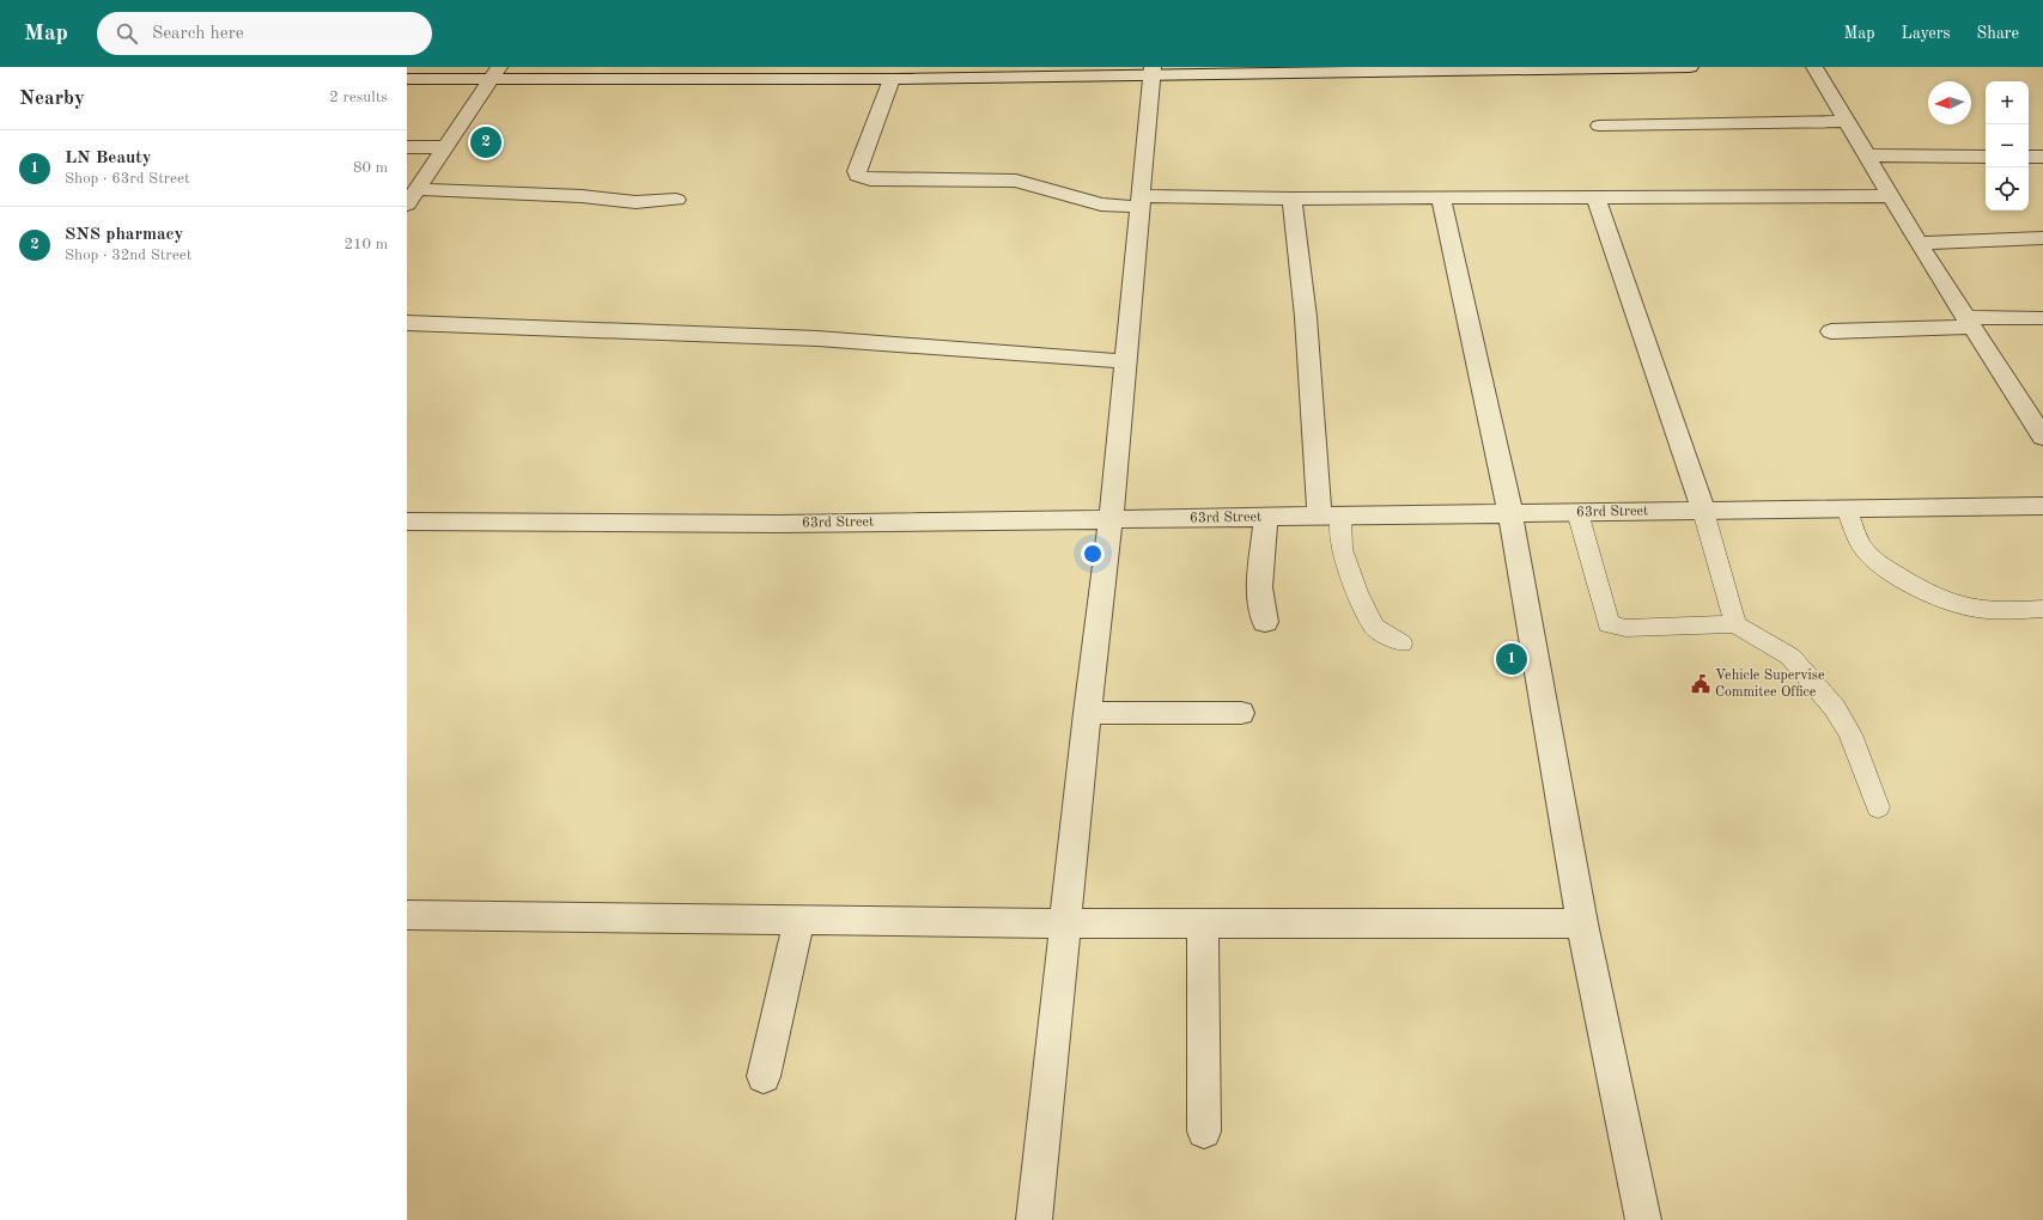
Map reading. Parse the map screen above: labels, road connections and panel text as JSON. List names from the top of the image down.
{
  "streets": {
    "street": ["63rd Street"]
  },
  "places": {
    "public building": ["Vehicle Supervise Commitee Office"]
  },
  "north": "left",
  "page": {
    "header": "Map",
    "search": "Search here",
    "nav": ["Map", "Layers", "Share"],
    "heading": ["Nearby", "2 results"],
    "map_buttons": ["+", "−"],
    "pins": ["2", "1"],
    "list": [
      {
        "mark": "1",
        "name": "LN Beauty",
        "note": "Shop · 63rd Street",
        "value": "80 m"
      },
      {
        "mark": "2",
        "name": "SNS pharmacy",
        "note": "Shop · 32nd Street",
        "value": "210 m"
      }
    ]
  }
}
